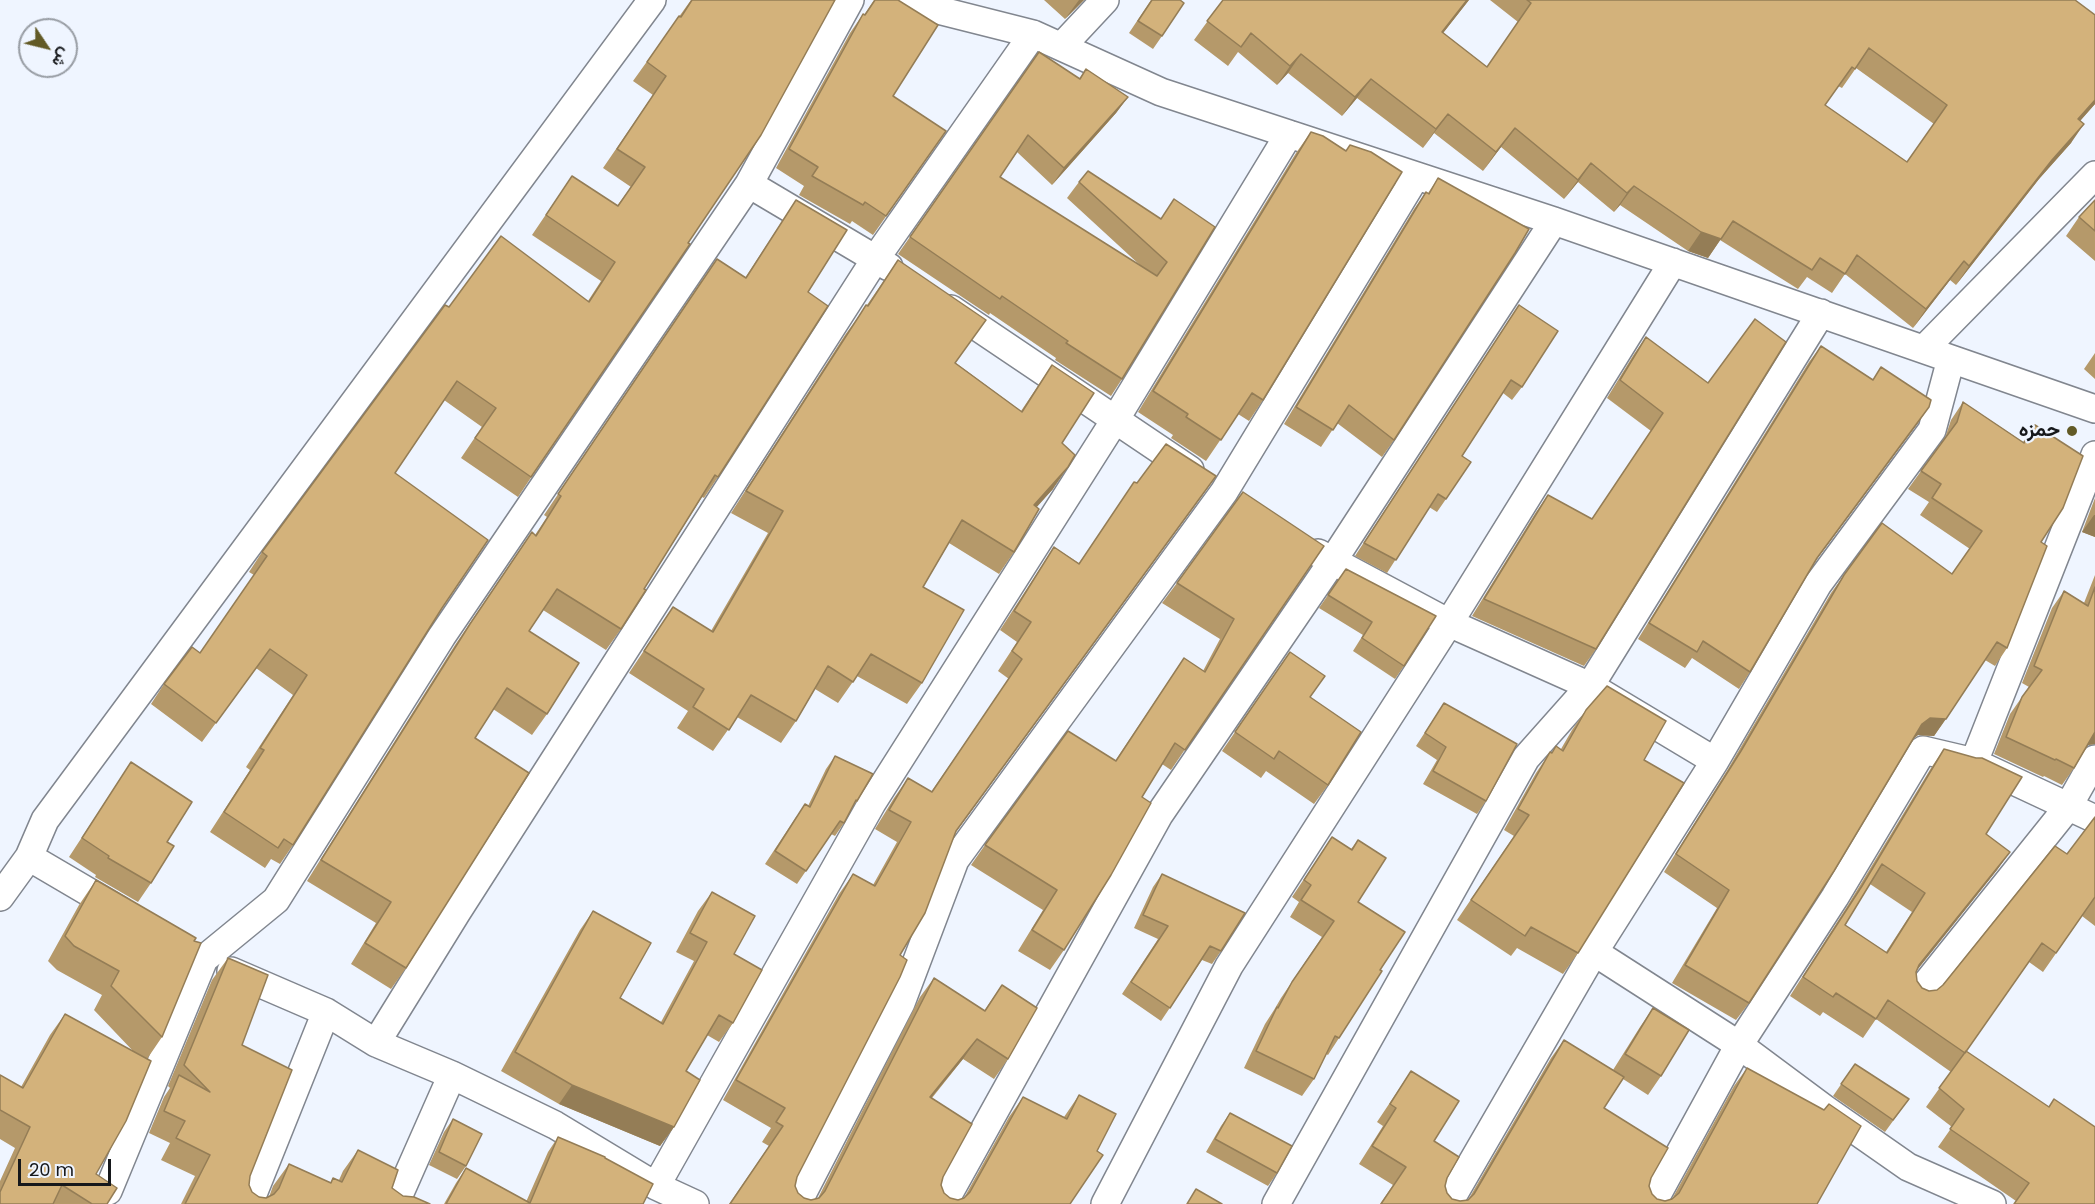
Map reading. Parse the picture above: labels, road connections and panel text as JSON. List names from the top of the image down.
{
  "places": ["حمزه"],
  "scale_bar": "20 m",
  "north": "bottom right"
}
